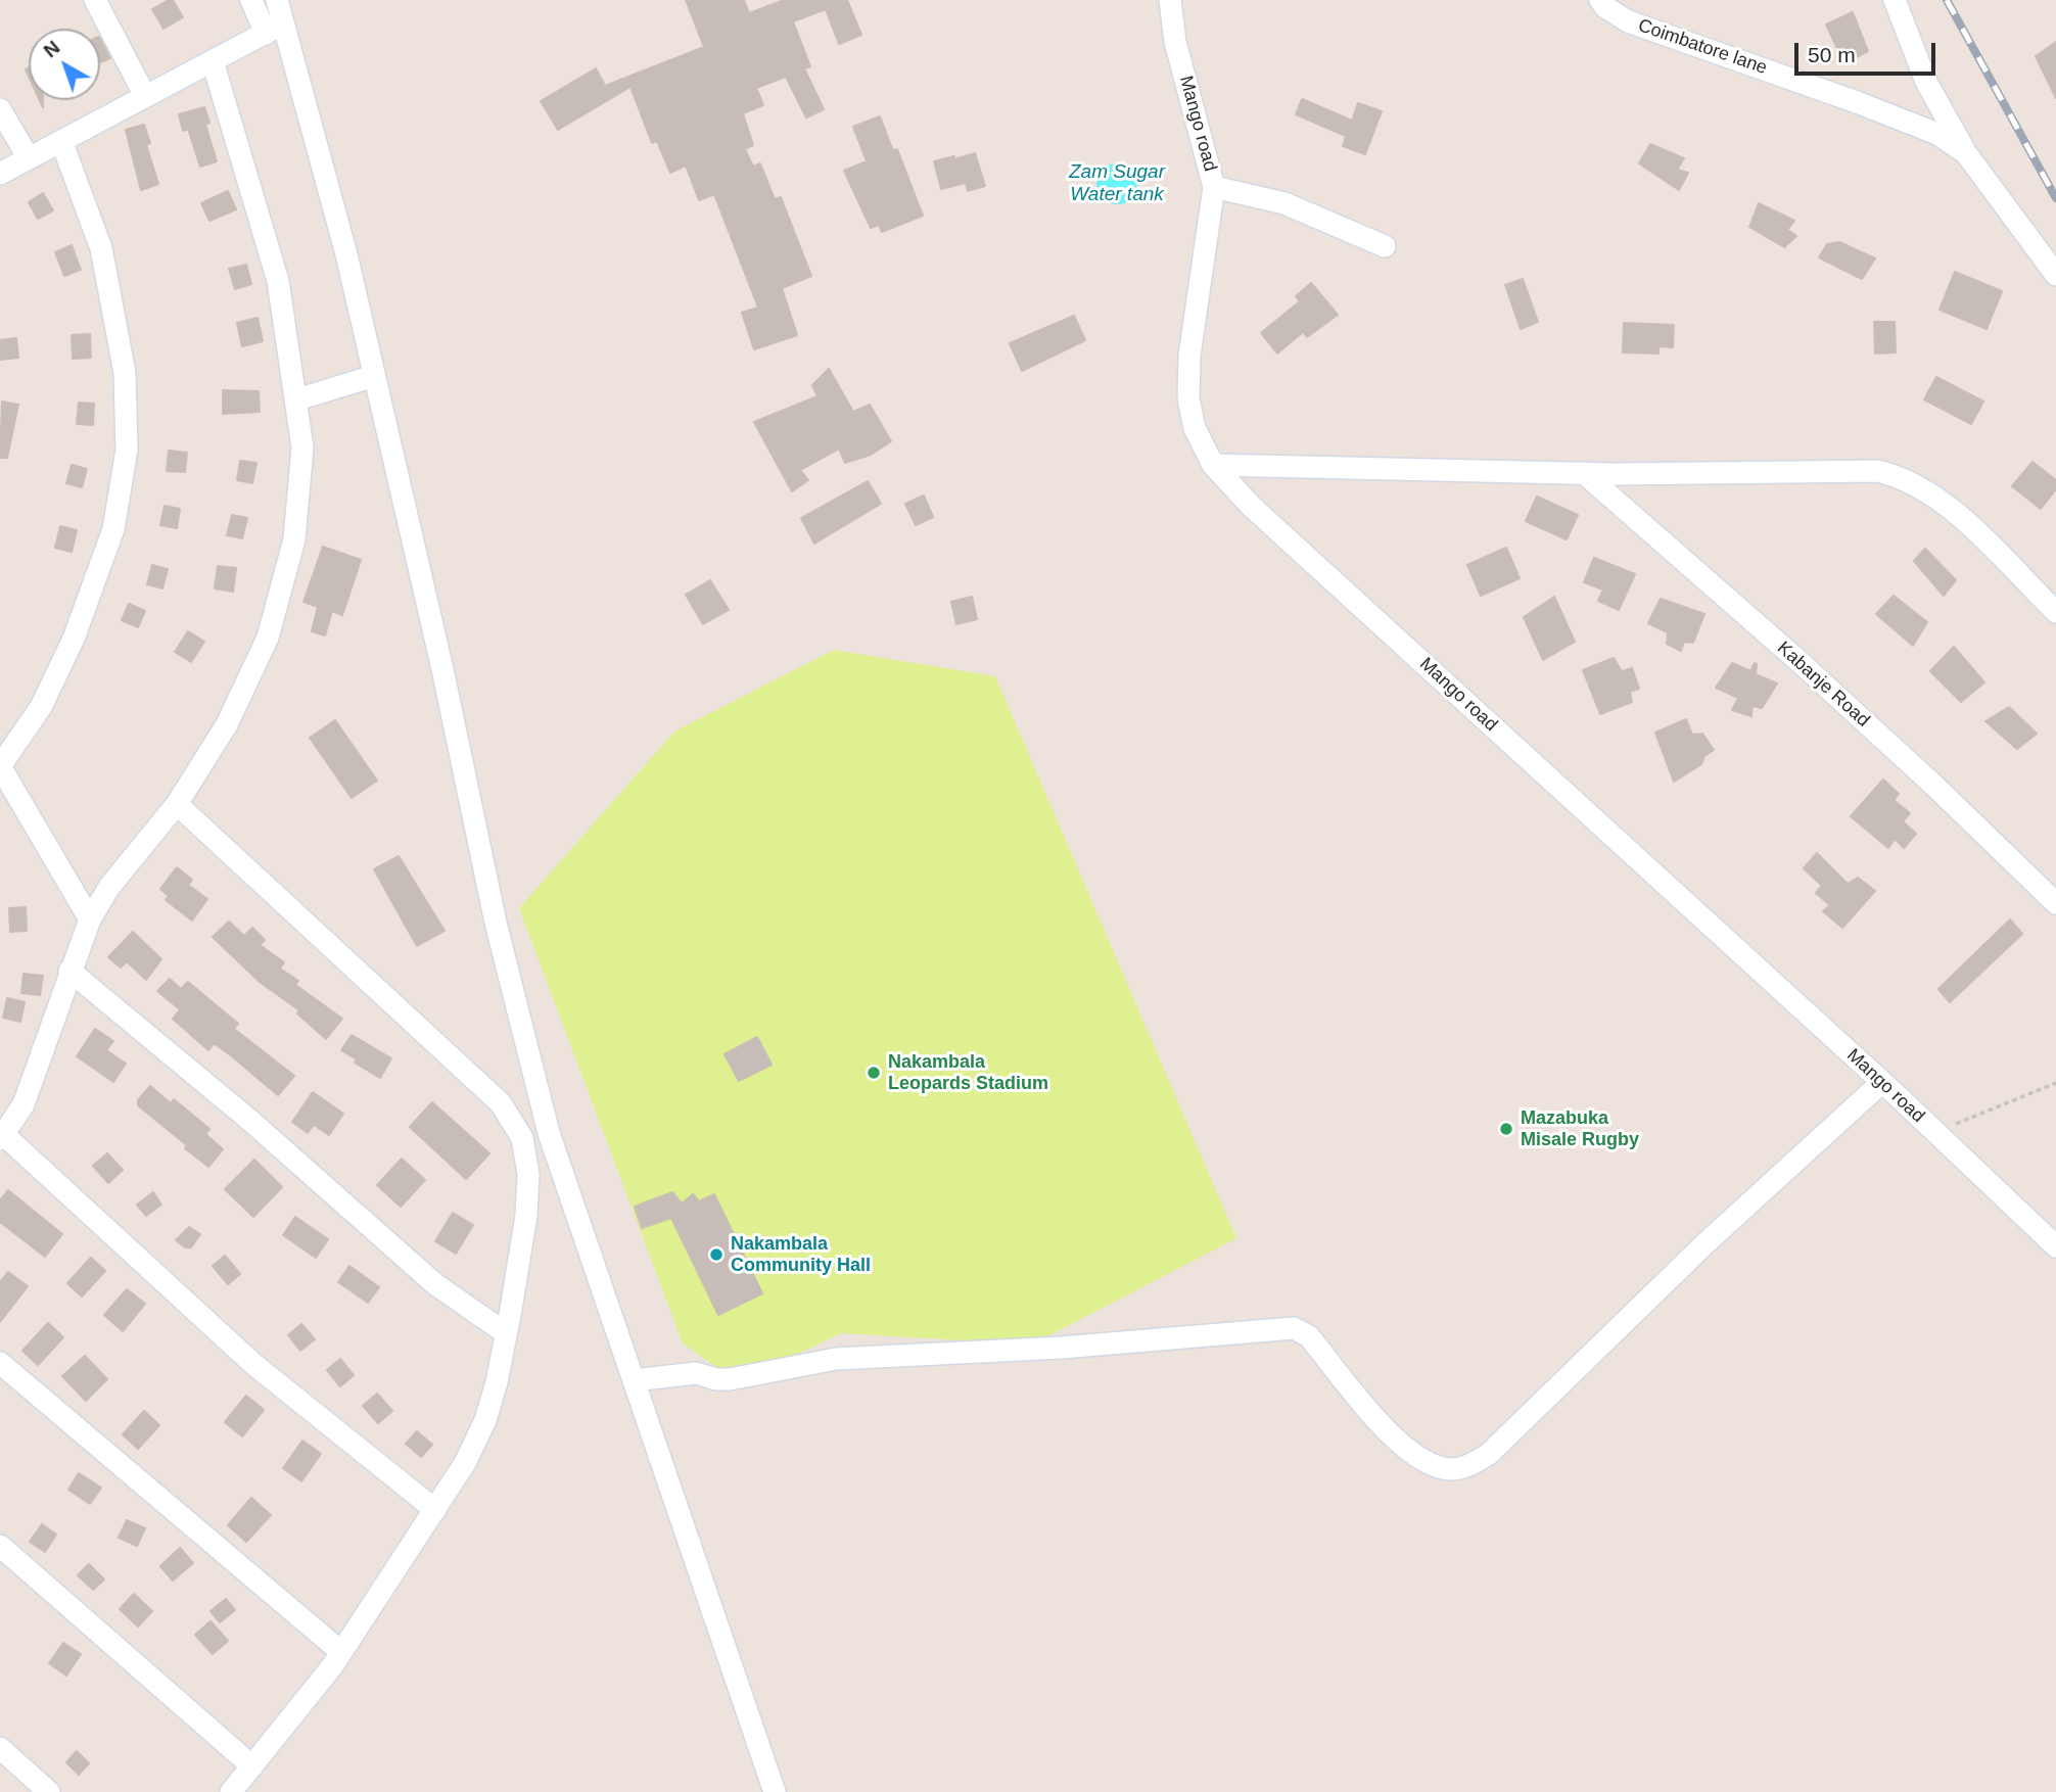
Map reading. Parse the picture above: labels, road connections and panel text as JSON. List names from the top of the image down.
{
  "streets": {
    "street": ["Coimbatore lane", "Mango road", "Kabanje Road"]
  },
  "water": ["Zam Sugar Water tank"],
  "places": ["Nakambala Leopards Stadium", "Mazabuka Misale Rugby", "Nakambala Community Hall"],
  "scale_bar": "50 m",
  "north": "top left"
}
